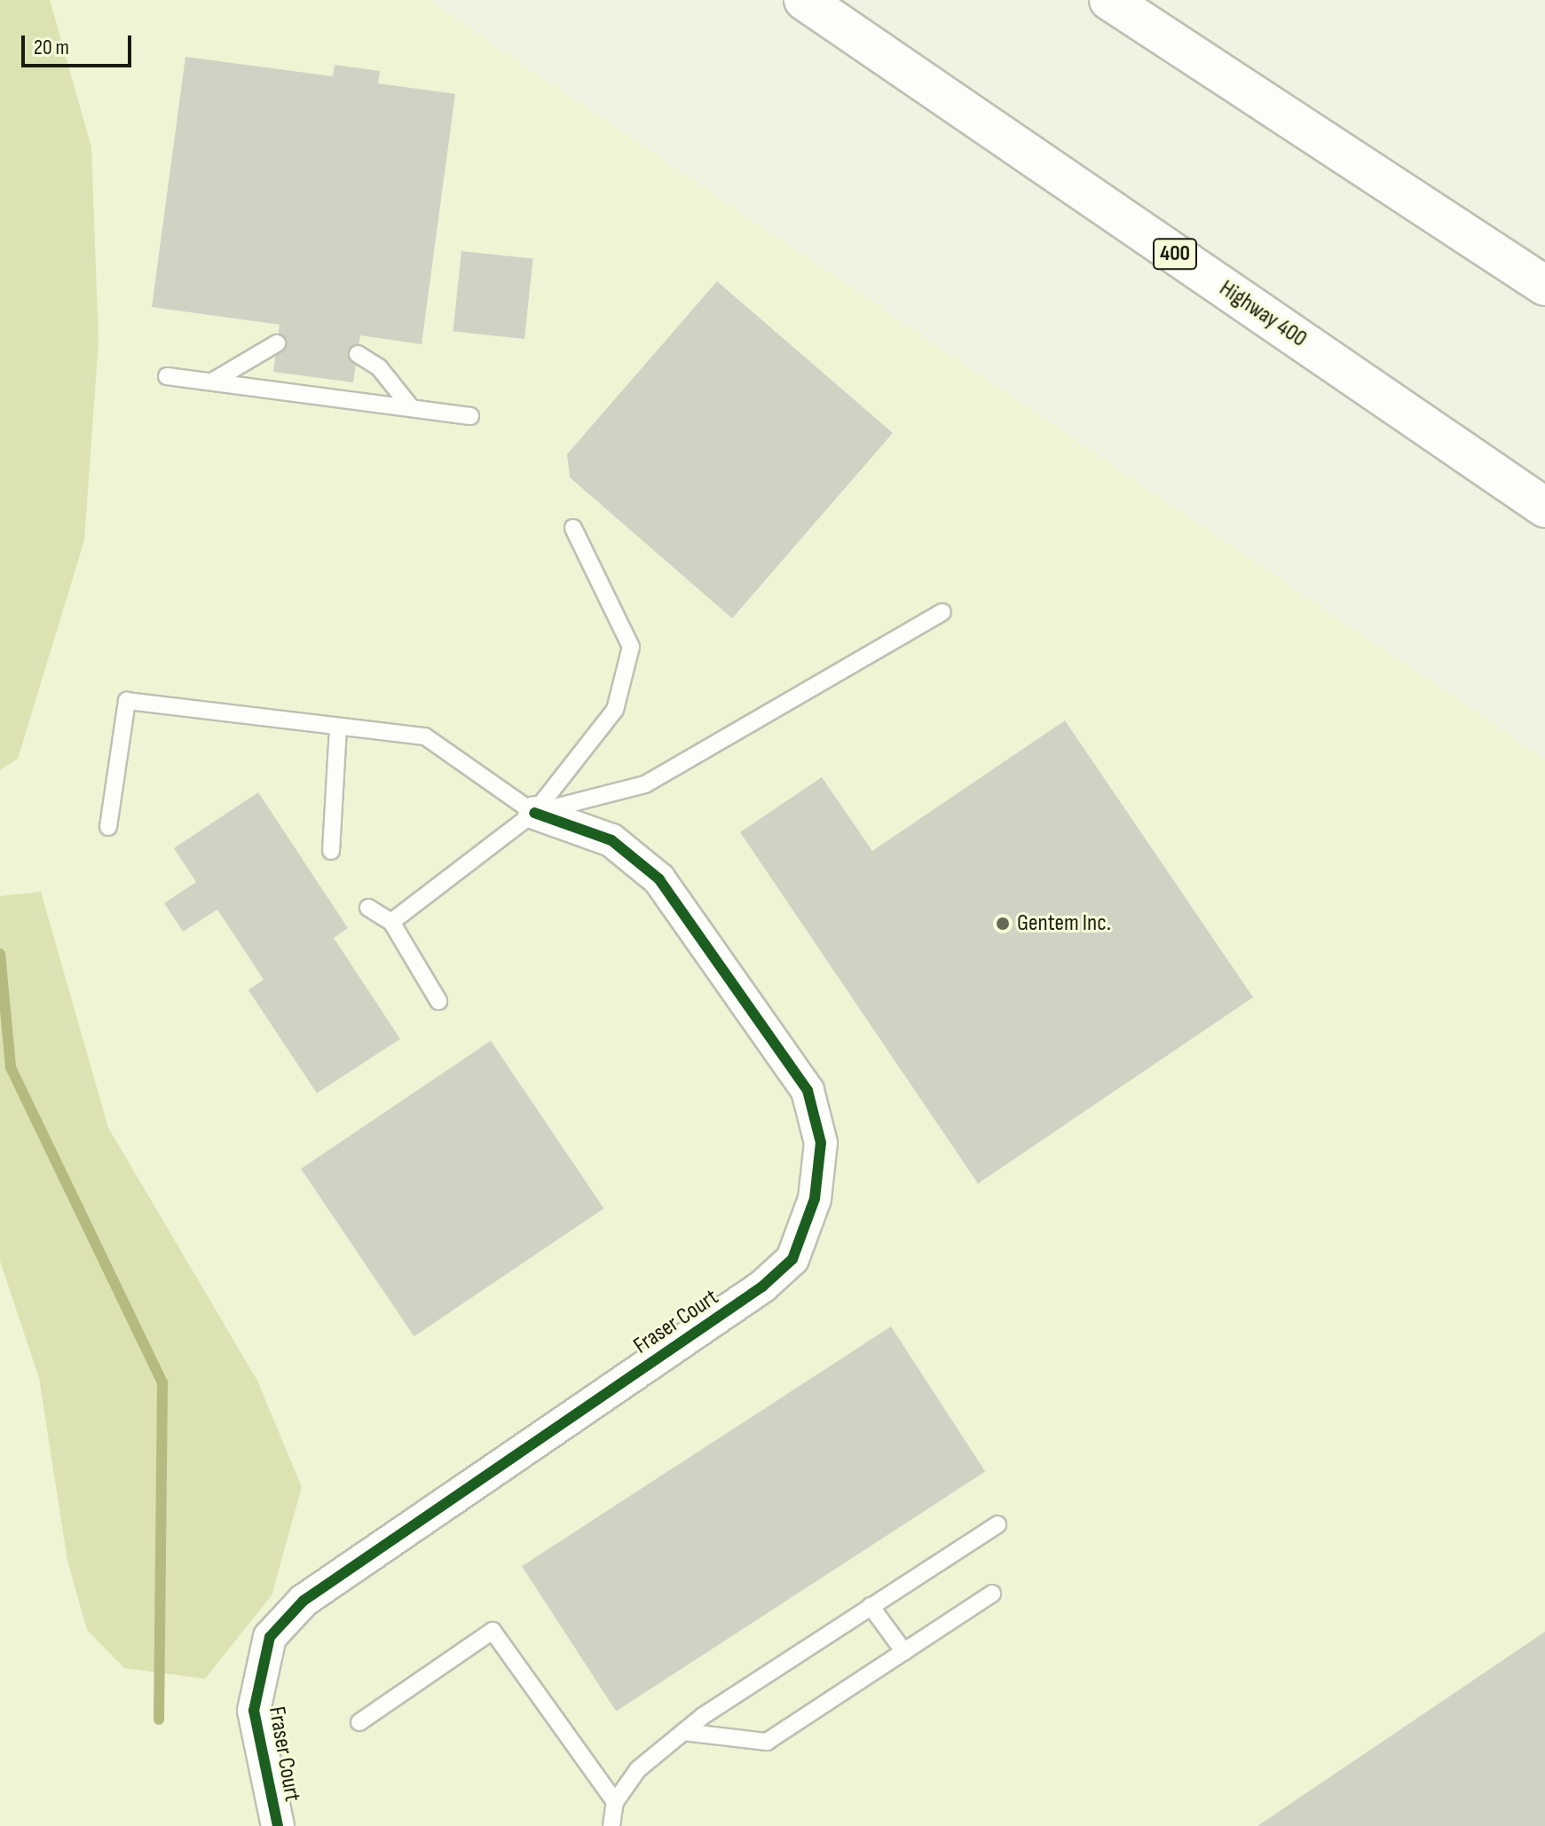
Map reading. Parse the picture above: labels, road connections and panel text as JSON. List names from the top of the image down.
{
  "streets": {
    "highway": ["400", "Highway 400"],
    "street": ["Fraser Court"]
  },
  "places": ["Gentem Inc."],
  "scale_bar": "20 m"
}
